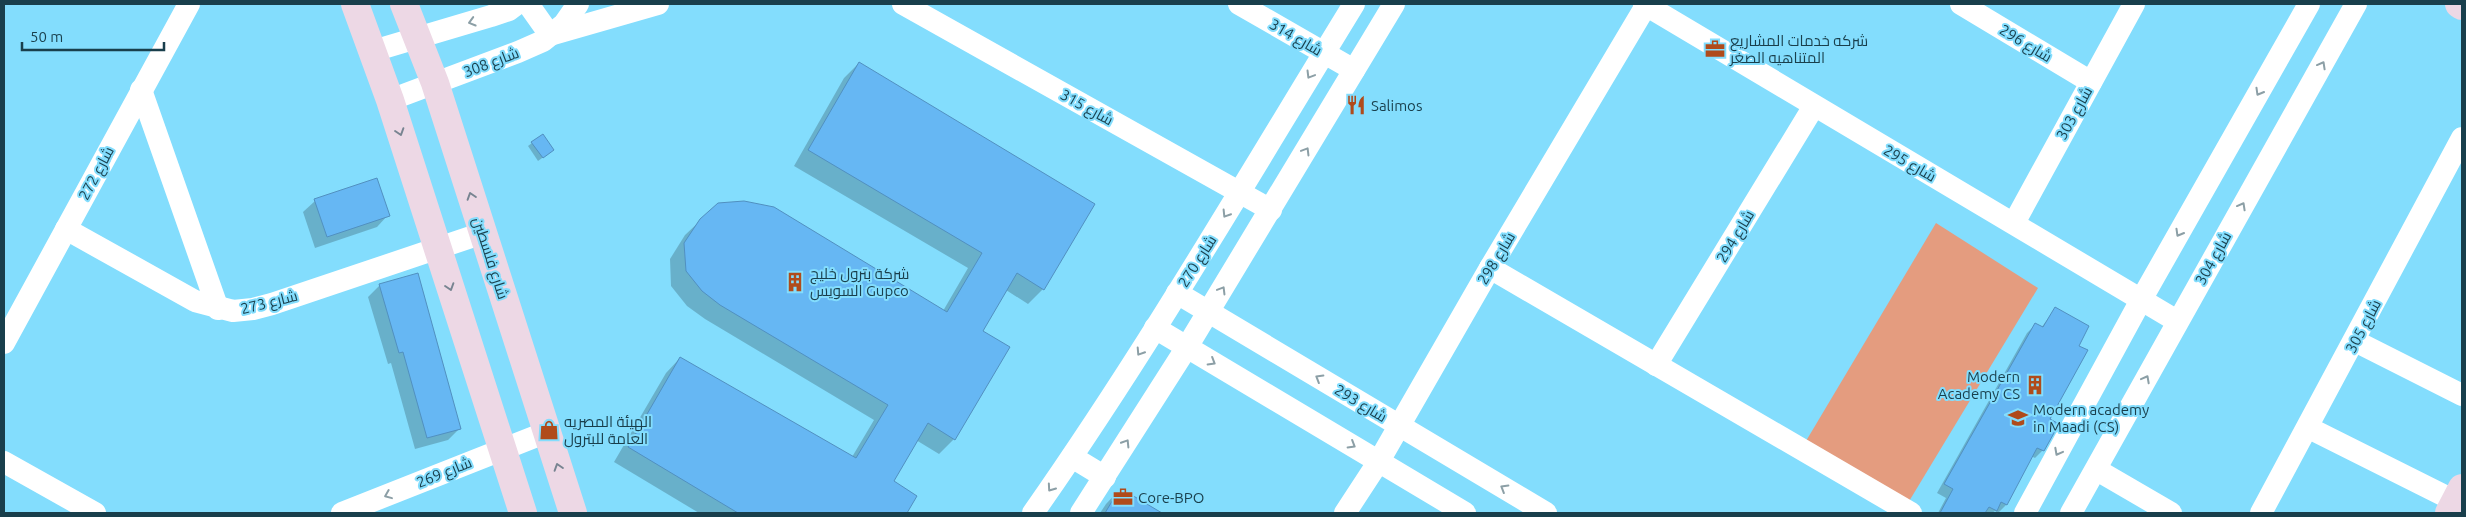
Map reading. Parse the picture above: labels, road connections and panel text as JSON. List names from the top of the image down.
{
  "streets": {
    "street": [
      "شارع 314",
      "شارع 296",
      "شارع 308",
      "شارع 315",
      "شارع 303",
      "شارع 295",
      "شارع 272",
      "شارع 294",
      "شارع فلسطين",
      "شارع 298",
      "شارع 304",
      "شارع 270",
      "شارع 273",
      "شارع 305",
      "شارع 293",
      "شارع 269"
    ]
  },
  "crossings": [
    ["شارع 314", "شارع 270"],
    ["شارع 296", "شارع 303"],
    ["شارع 308", "شارع فلسطين"],
    ["شارع 315", "شارع 270"],
    ["شارع 303", "شارع 295"],
    ["شارع 295", "شارع 294"],
    ["شارع 295", "شارع 298"],
    ["شارع 295", "شارع 304"],
    ["شارع 272", "شارع 273"],
    ["شارع فلسطين", "شارع 273"],
    ["شارع فلسطين", "شارع 269"],
    ["شارع 298", "شارع 293"],
    ["شارع 270", "شارع 293"]
  ],
  "one_way": ["شارع 269"],
  "places": {
    "office": ["شركه خدمات المشاريع المتناهيه الصغر", "Core-BPO"],
    "restaurant": ["Salimos"],
    "building": ["شركة بترول خليج السويس Gupco", "Modern Academy CS"],
    "school or university": ["Modern academy in Maadi (CS)"],
    "shop": ["الهيئة المصريه العامة للبترول"]
  },
  "scale_bar": "50 m"
}
